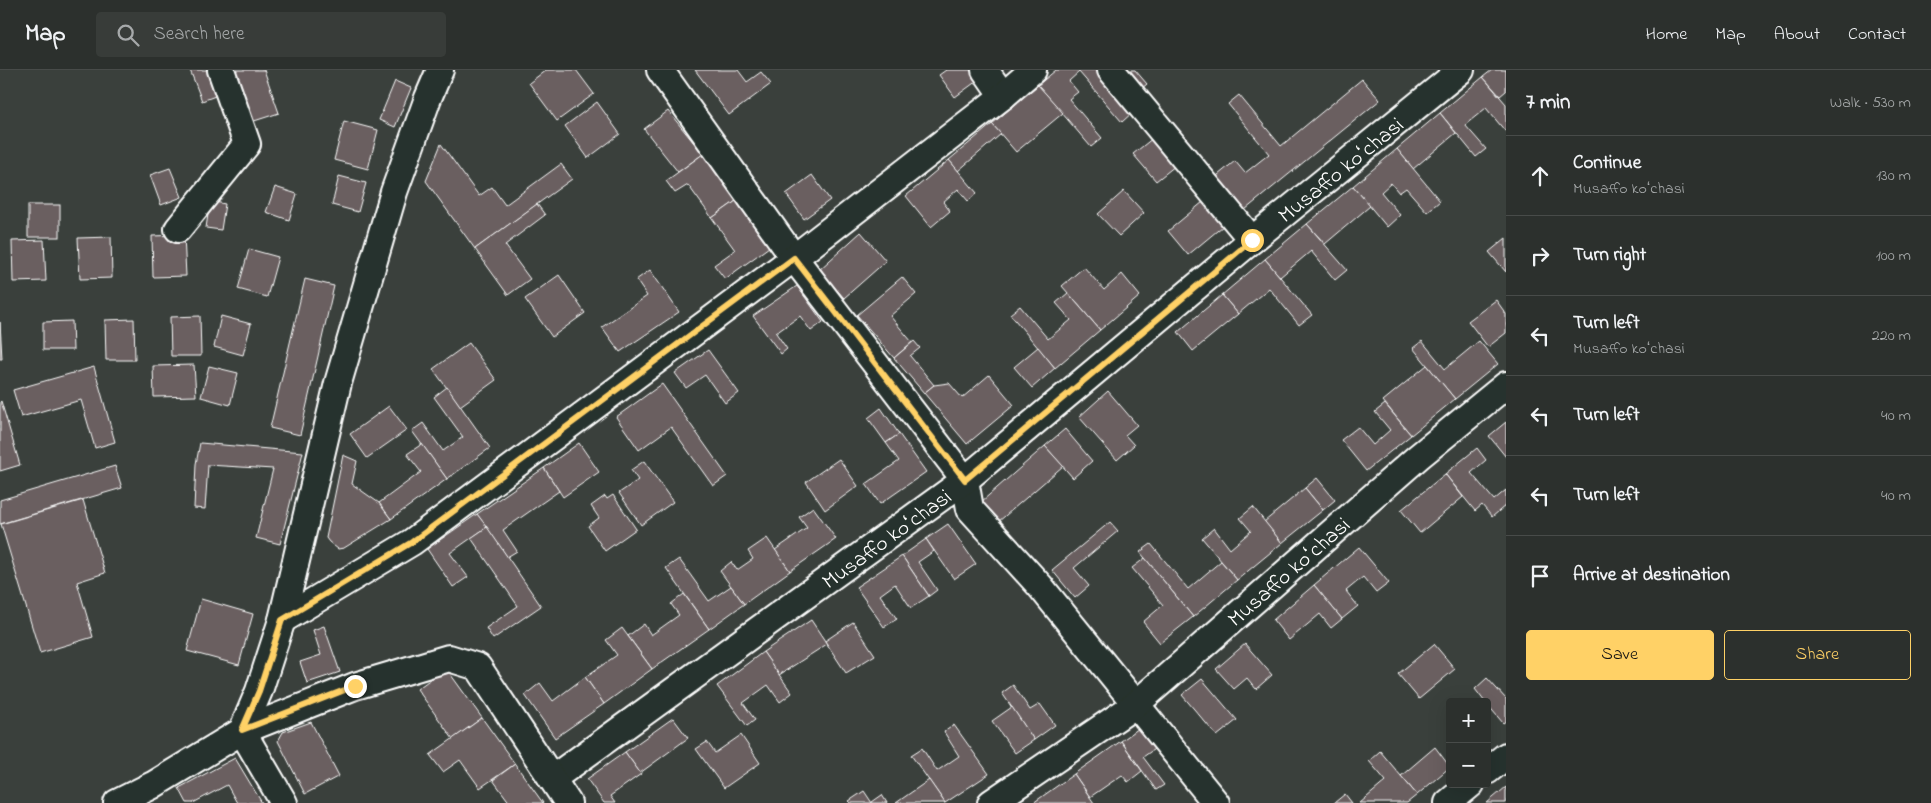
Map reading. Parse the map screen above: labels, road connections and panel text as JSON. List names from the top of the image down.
{
  "streets": {
    "street": ["Musaffo koʻchasi"]
  },
  "page": {
    "header": "Map",
    "search": "Search here",
    "nav": [
      "Home",
      "Map",
      "About",
      "Contact"
    ],
    "heading": ["7 min", "Walk · 530 m"],
    "list": [
      ["Continue", "Musaffo koʻchasi", "130 m"],
      ["Turn right", "100 m"],
      ["Turn left", "Musaffo koʻchasi", "220 m"],
      ["Turn left", "40 m"],
      ["Turn left", "40 m"],
      "Arrive at destination"
    ],
    "buttons": ["Save", "Share"],
    "map_buttons": ["+", "−"]
  }
}
